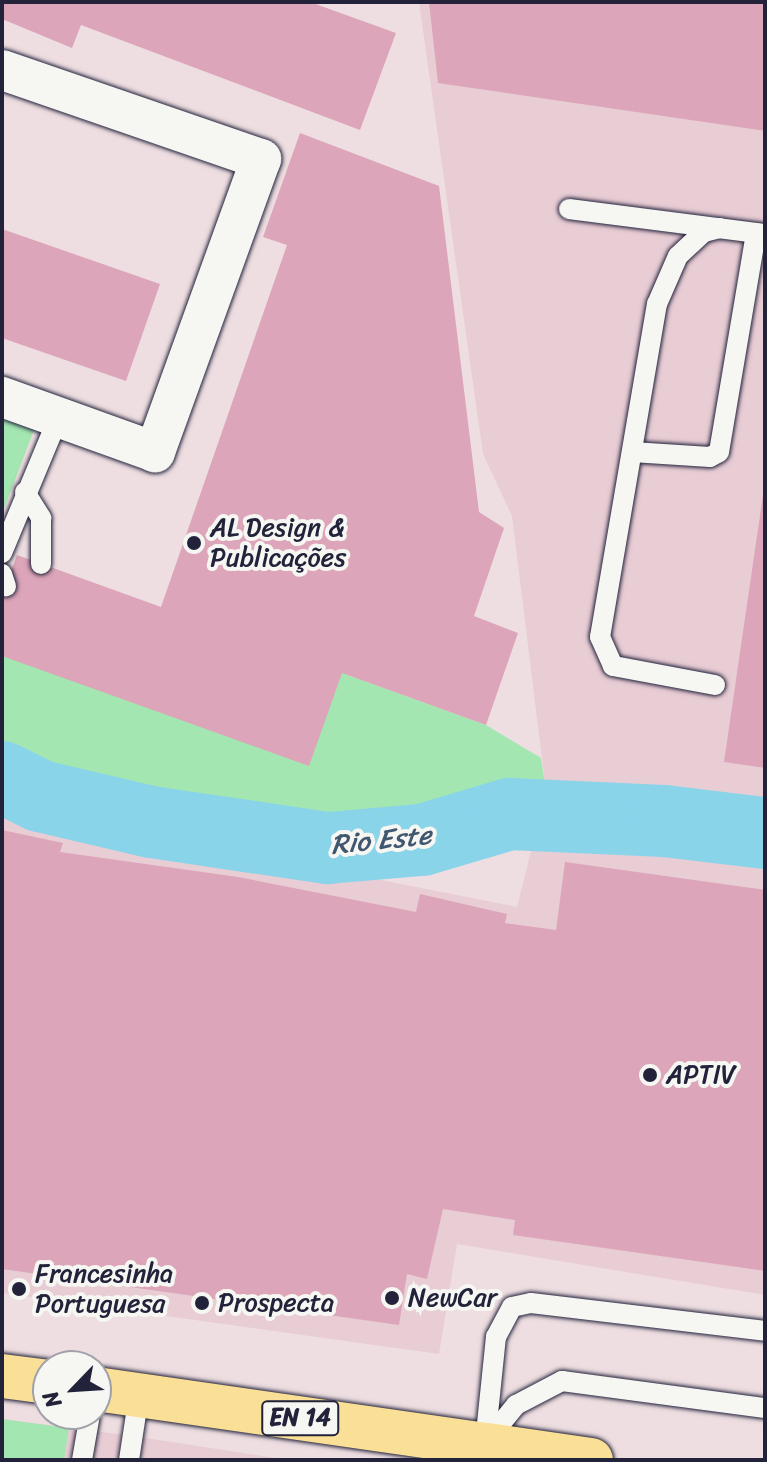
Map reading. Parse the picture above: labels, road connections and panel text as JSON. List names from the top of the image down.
{
  "streets": {
    "main road": ["EN 14"]
  },
  "water": ["Rio Este"],
  "places": [
    "AL Design & Publicações",
    "APTIV",
    "Francesinha Portuguesa",
    "NewCar",
    "Prospecta"
  ],
  "north": "bottom left"
}
